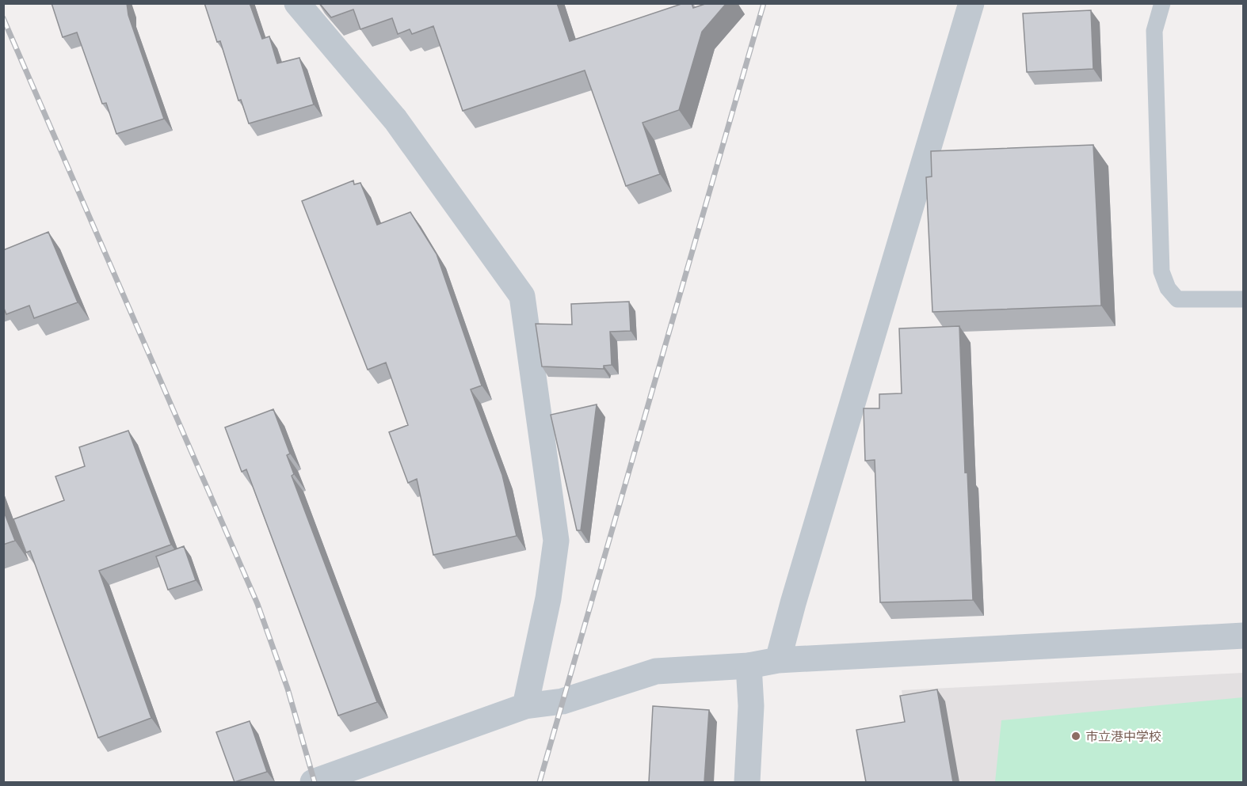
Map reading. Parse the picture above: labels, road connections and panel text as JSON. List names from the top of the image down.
{
  "places": ["市立港中学校"]
}
